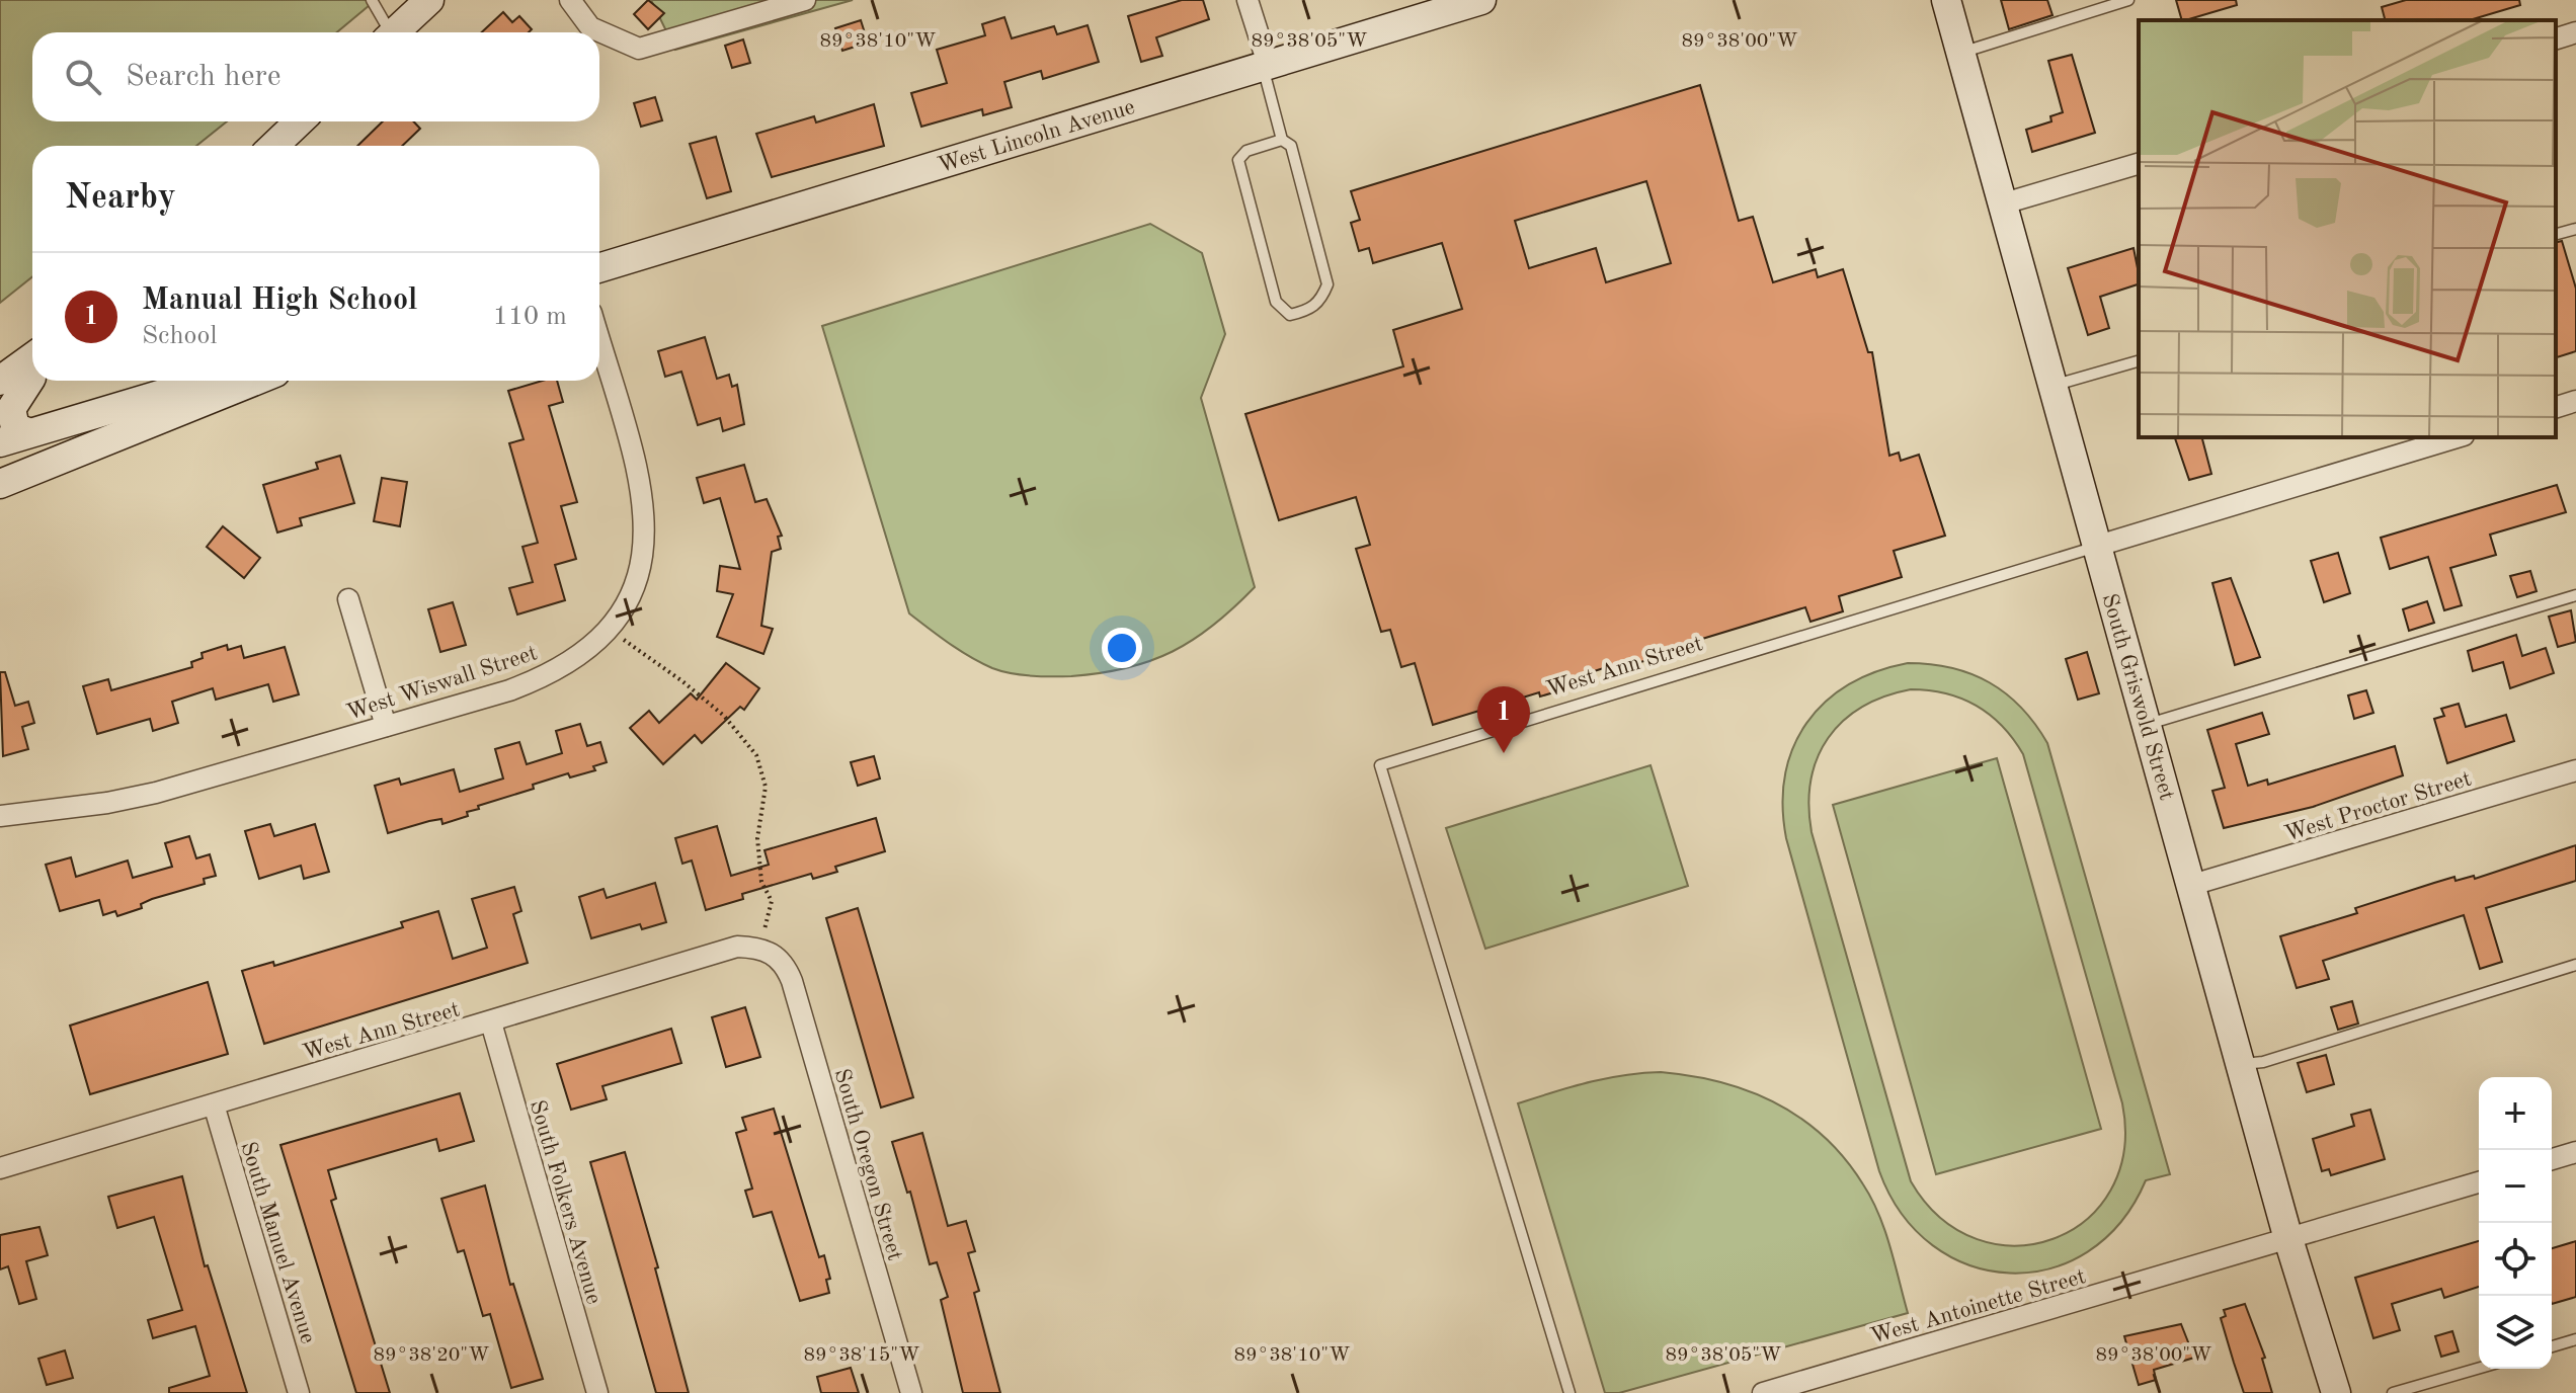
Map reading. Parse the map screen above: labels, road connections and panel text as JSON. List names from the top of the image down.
{
  "streets": {
    "main road": ["West Lincoln Avenue", "South Griswold Street"],
    "street": [
      "West Ann Street",
      "West Wiswall Street",
      "West Proctor Street",
      "South Oregon Street",
      "South Folkers Avenue",
      "South Manuel Avenue",
      "West Antoinette Street"
    ]
  },
  "crossings": [
    ["West Ann Street", "South Griswold Street"],
    ["West Ann Street", "South Oregon Street"],
    ["West Ann Street", "South Folkers Avenue"],
    ["West Ann Street", "South Manuel Avenue"],
    ["South Griswold Street", "West Proctor Street"],
    ["South Griswold Street", "West Antoinette Street"]
  ],
  "page": {
    "search": "Search here",
    "heading": "Nearby",
    "list": [
      {
        "mark": "1",
        "name": "Manual High School",
        "note": "School",
        "value": "110 m"
      }
    ],
    "pins": "1",
    "map_buttons": ["+", "−"]
  },
  "coordinates": [
    "89°38'10\"W",
    "89°38'05\"W",
    "89°38'00\"W",
    "89°38'20\"W",
    "89°38'15\"W"
  ]
}
